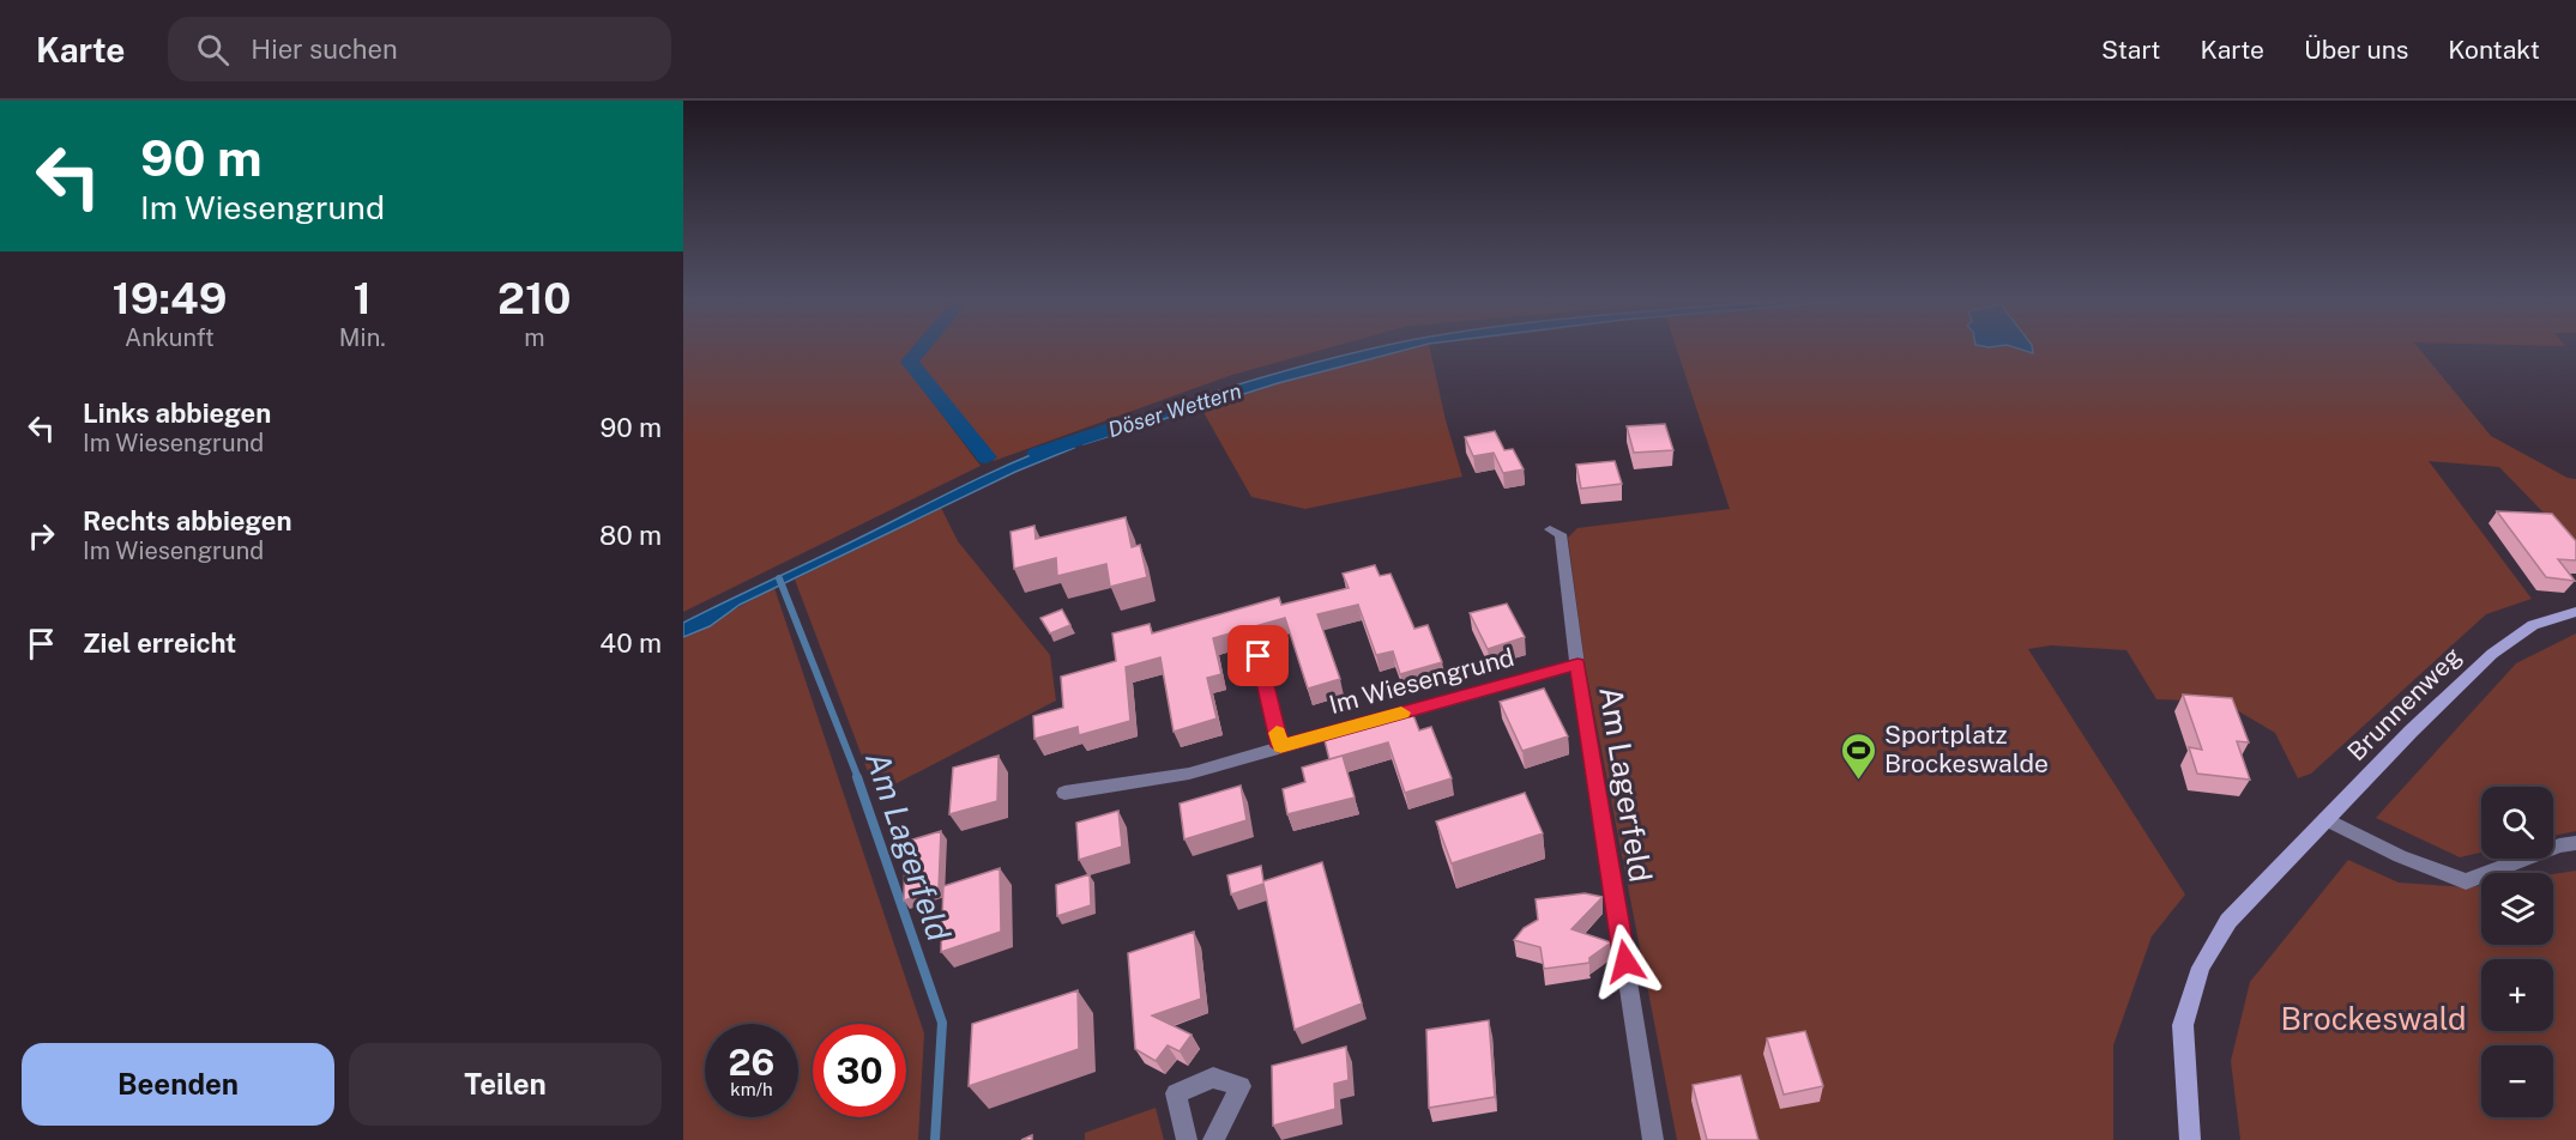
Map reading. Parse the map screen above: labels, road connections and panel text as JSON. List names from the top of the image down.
{
  "streets": {
    "street": ["Im Wiesengrund", "Brunnenweg", "Am Lagerfeld"]
  },
  "crossings": [
    ["Im Wiesengrund", "Am Lagerfeld"]
  ],
  "water": ["Döser Wettern", "Am Lagerfeld"],
  "parks": ["Brockeswald"],
  "places": {
    "sports": ["Sportplatz Brockeswalde"]
  },
  "page": {
    "header": "Karte",
    "search": "Hier suchen",
    "nav": [
      "Start",
      "Karte",
      "Über uns",
      "Kontakt"
    ],
    "turn": ["90 m", "Im Wiesengrund"],
    "eta": [
      "19:49",
      "Ankunft",
      "1",
      "Min.",
      "210",
      "m"
    ],
    "list": [
      {
        "name": "Links abbiegen",
        "note": "Im Wiesengrund",
        "value": "90 m"
      },
      {
        "name": "Rechts abbiegen",
        "note": "Im Wiesengrund",
        "value": "80 m"
      },
      {
        "name": "Ziel erreicht",
        "value": "40 m"
      }
    ],
    "map_buttons": ["+", "−"],
    "speed": "26 km/h",
    "limit": "30",
    "buttons": ["Beenden", "Teilen"]
  }
}
